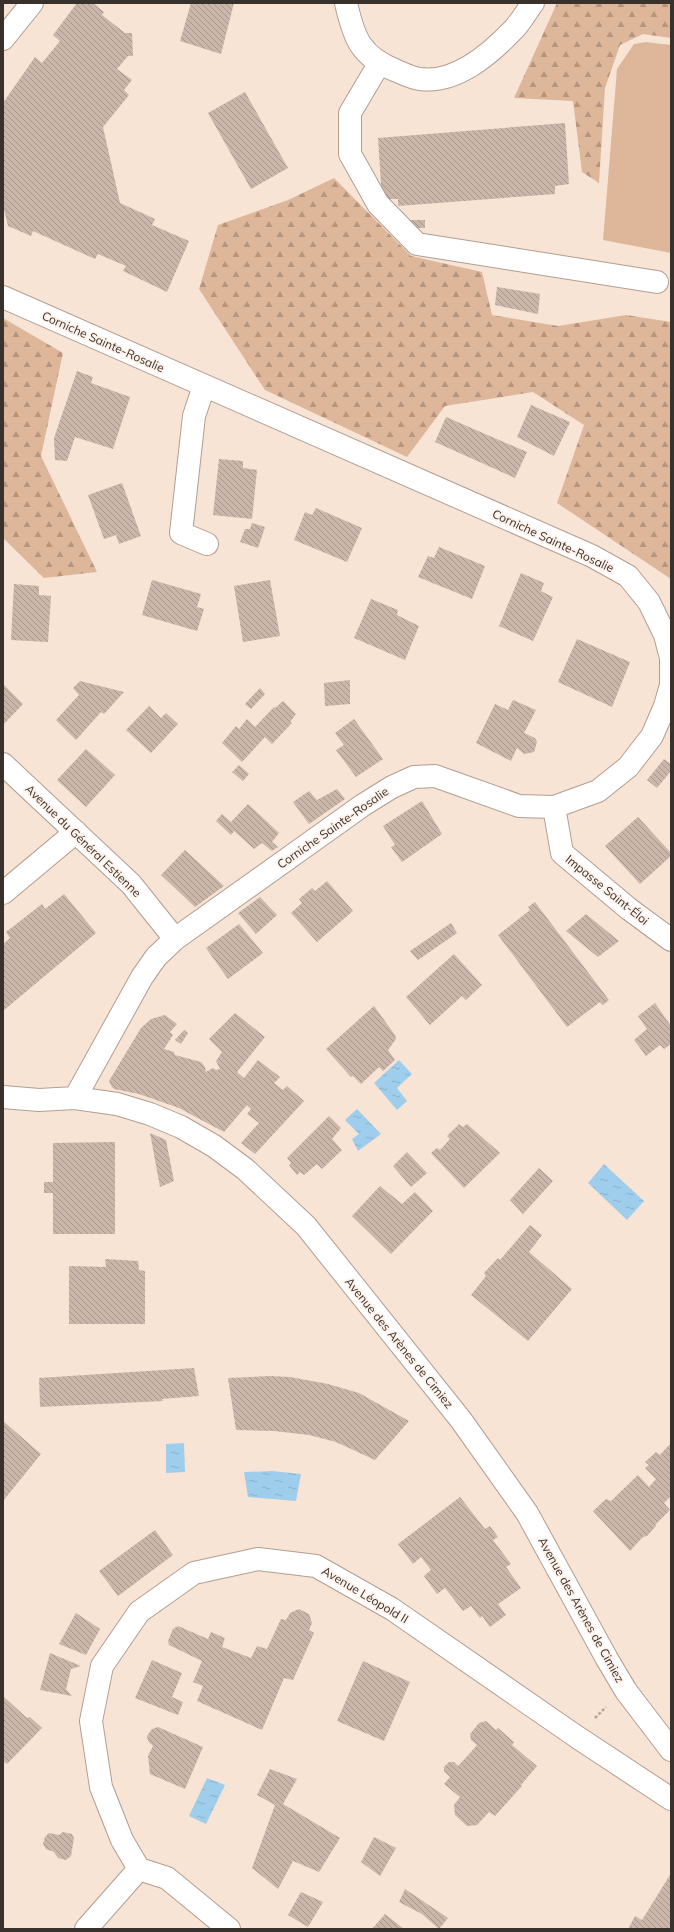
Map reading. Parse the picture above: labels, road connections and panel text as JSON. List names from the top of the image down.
{
  "streets": {
    "street": [
      "Corniche Sainte-Rosalie",
      "Avenue du Général Estienne",
      "Impasse Saint-Éloi",
      "Avenue des Arènes de Cimiez",
      "Avenue Léopold II"
    ]
  },
  "crossings": [
    ["Corniche Sainte-Rosalie", "Avenue du Général Estienne"],
    ["Corniche Sainte-Rosalie", "Impasse Saint-Éloi"],
    ["Corniche Sainte-Rosalie", "Avenue des Arènes de Cimiez"]
  ]
}
